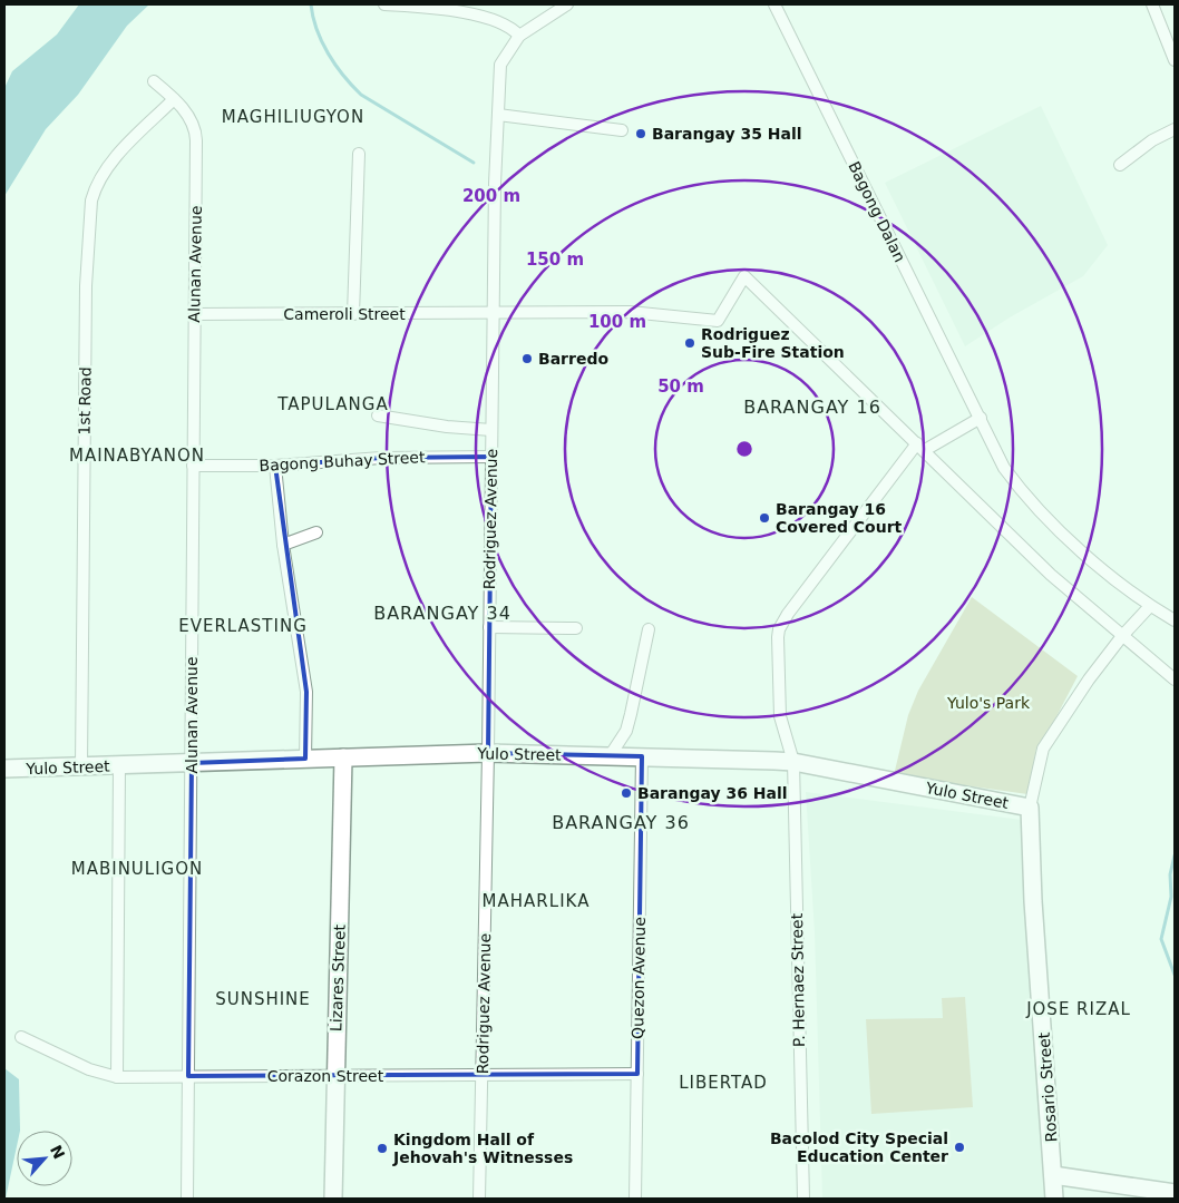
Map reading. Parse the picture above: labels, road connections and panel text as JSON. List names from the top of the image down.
{
  "streets": {
    "street": [
      "Bagong Dalan",
      "Alunan Avenue",
      "Cameroli Street",
      "1st Road",
      "Bagong Buhay Street",
      "Rodriguez Avenue",
      "Yulo Street",
      "Lizares Street",
      "Quezon Avenue",
      "P. Hernaez Street",
      "Corazon Street",
      "Rosario Street"
    ]
  },
  "crossings": [
    ["Alunan Avenue", "Cameroli Street"],
    ["Alunan Avenue", "1st Road"],
    ["Alunan Avenue", "Bagong Buhay Street"],
    ["Alunan Avenue", "Yulo Street"],
    ["Alunan Avenue", "Corazon Street"],
    ["Cameroli Street", "Rodriguez Avenue"],
    ["Cameroli Street", "P. Hernaez Street"],
    ["1st Road", "Yulo Street"],
    ["Bagong Buhay Street", "Rodriguez Avenue"],
    ["Rodriguez Avenue", "Yulo Street"],
    ["Rodriguez Avenue", "Corazon Street"],
    ["Yulo Street", "Lizares Street"],
    ["Yulo Street", "Quezon Avenue"],
    ["Yulo Street", "P. Hernaez Street"],
    ["Yulo Street", "Rosario Street"],
    ["Lizares Street", "Corazon Street"],
    ["Quezon Avenue", "Corazon Street"]
  ],
  "districts": [
    "MAGHILIUGYON",
    "TAPULANGA",
    "BARANGAY 16",
    "MAINABYANON",
    "BARANGAY 34",
    "EVERLASTING",
    "BARANGAY 36",
    "MABINULIGON",
    "MAHARLIKA",
    "SUNSHINE",
    "JOSE RIZAL",
    "LIBERTAD"
  ],
  "parks": ["Yulo's Park"],
  "places": [
    "Barangay 35 Hall",
    "Rodriguez Sub-Fire Station",
    "Barredo",
    "Barangay 16 Covered Court",
    "Barangay 36 Hall",
    "Bacolod City Special Education Center",
    "Kingdom Hall of Jehovah's Witnesses"
  ],
  "north": "top right",
  "rings": [
    "200 m",
    "150 m",
    "100 m",
    "50 m"
  ]
}
